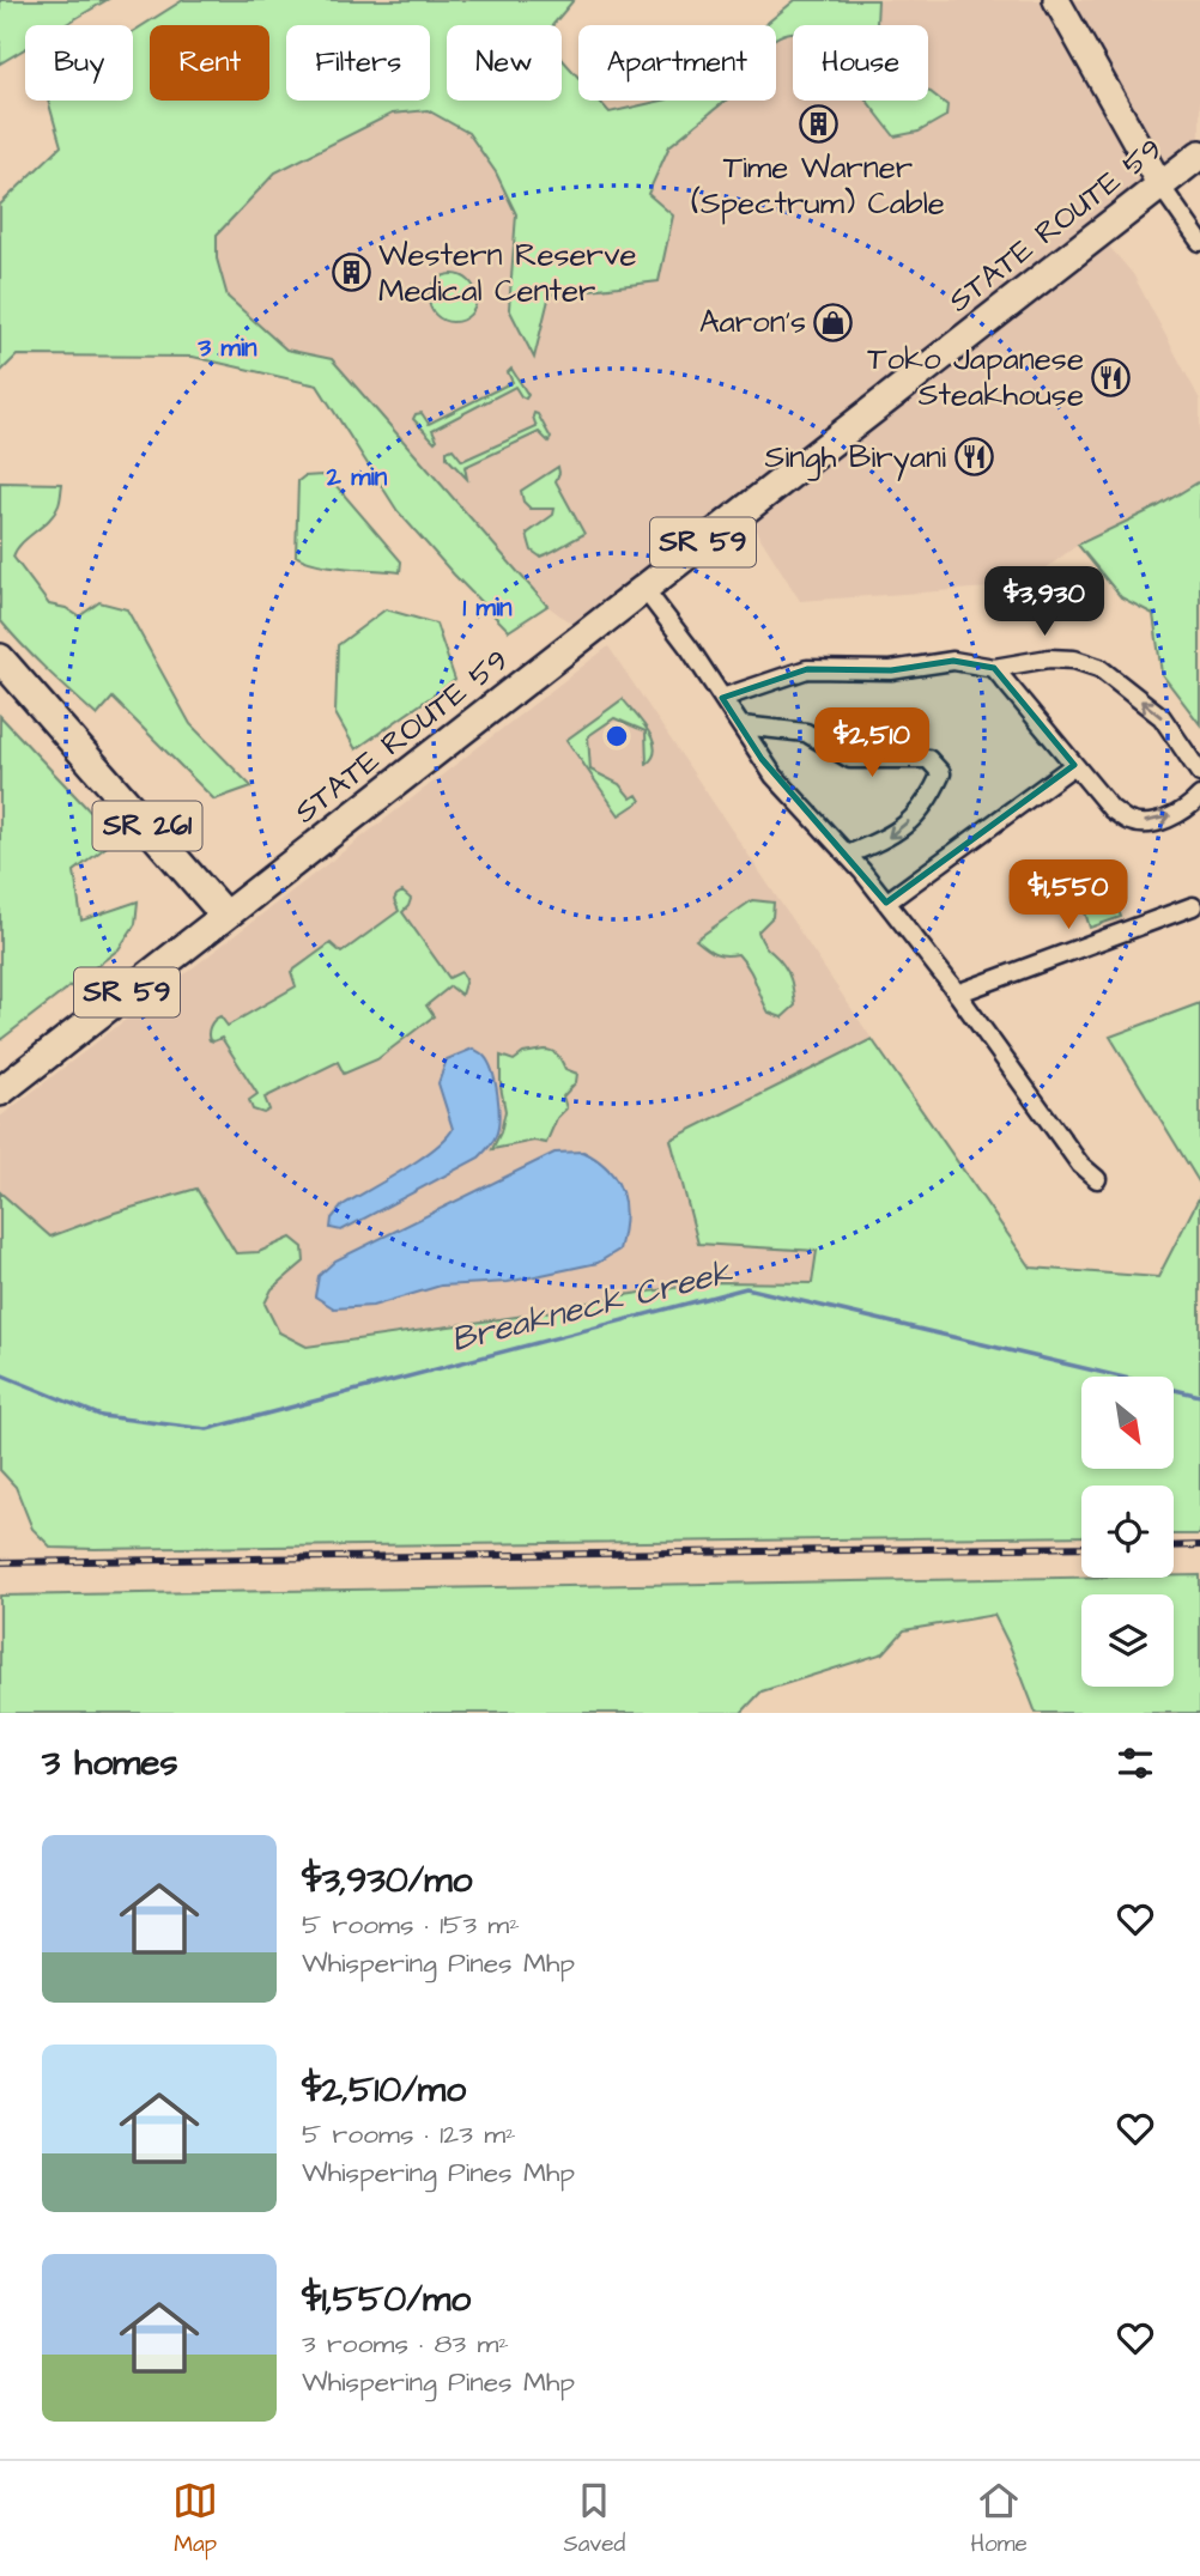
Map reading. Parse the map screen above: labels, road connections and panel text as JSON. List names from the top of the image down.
{
  "streets": {
    "main road": ["STATE ROUTE 59", "SR 59", "SR 261"]
  },
  "crossings": [
    ["STATE ROUTE 59", "SR 261"]
  ],
  "water": ["Breakneck Creek"],
  "places": {
    "building": ["Time Warner (Spectrum) Cable", "Western Reserve Medical Center"],
    "shop": ["Aaron's"],
    "restaurant": ["Toko Japanese Steakhouse", "Singh Biryani"]
  },
  "north": "bottom right",
  "page": {
    "chip": [
      "Buy",
      "Rent",
      "Filters",
      "New",
      "Apartment",
      "House"
    ],
    "price": ["$3,930", "$2,510", "$1,550"],
    "heading": "3 homes",
    "list": [
      {
        "name": "$3,930/mo",
        "note": "5 rooms · 153 m² · Whispering Pines Mhp"
      },
      {
        "name": "$2,510/mo",
        "note": "5 rooms · 123 m² · Whispering Pines Mhp"
      },
      {
        "name": "$1,550/mo",
        "note": "3 rooms · 83 m² · Whispering Pines Mhp"
      }
    ],
    "tabs": ["Map", "Saved", "Home"]
  },
  "rings": ["3 min", "2 min", "1 min"]
}
